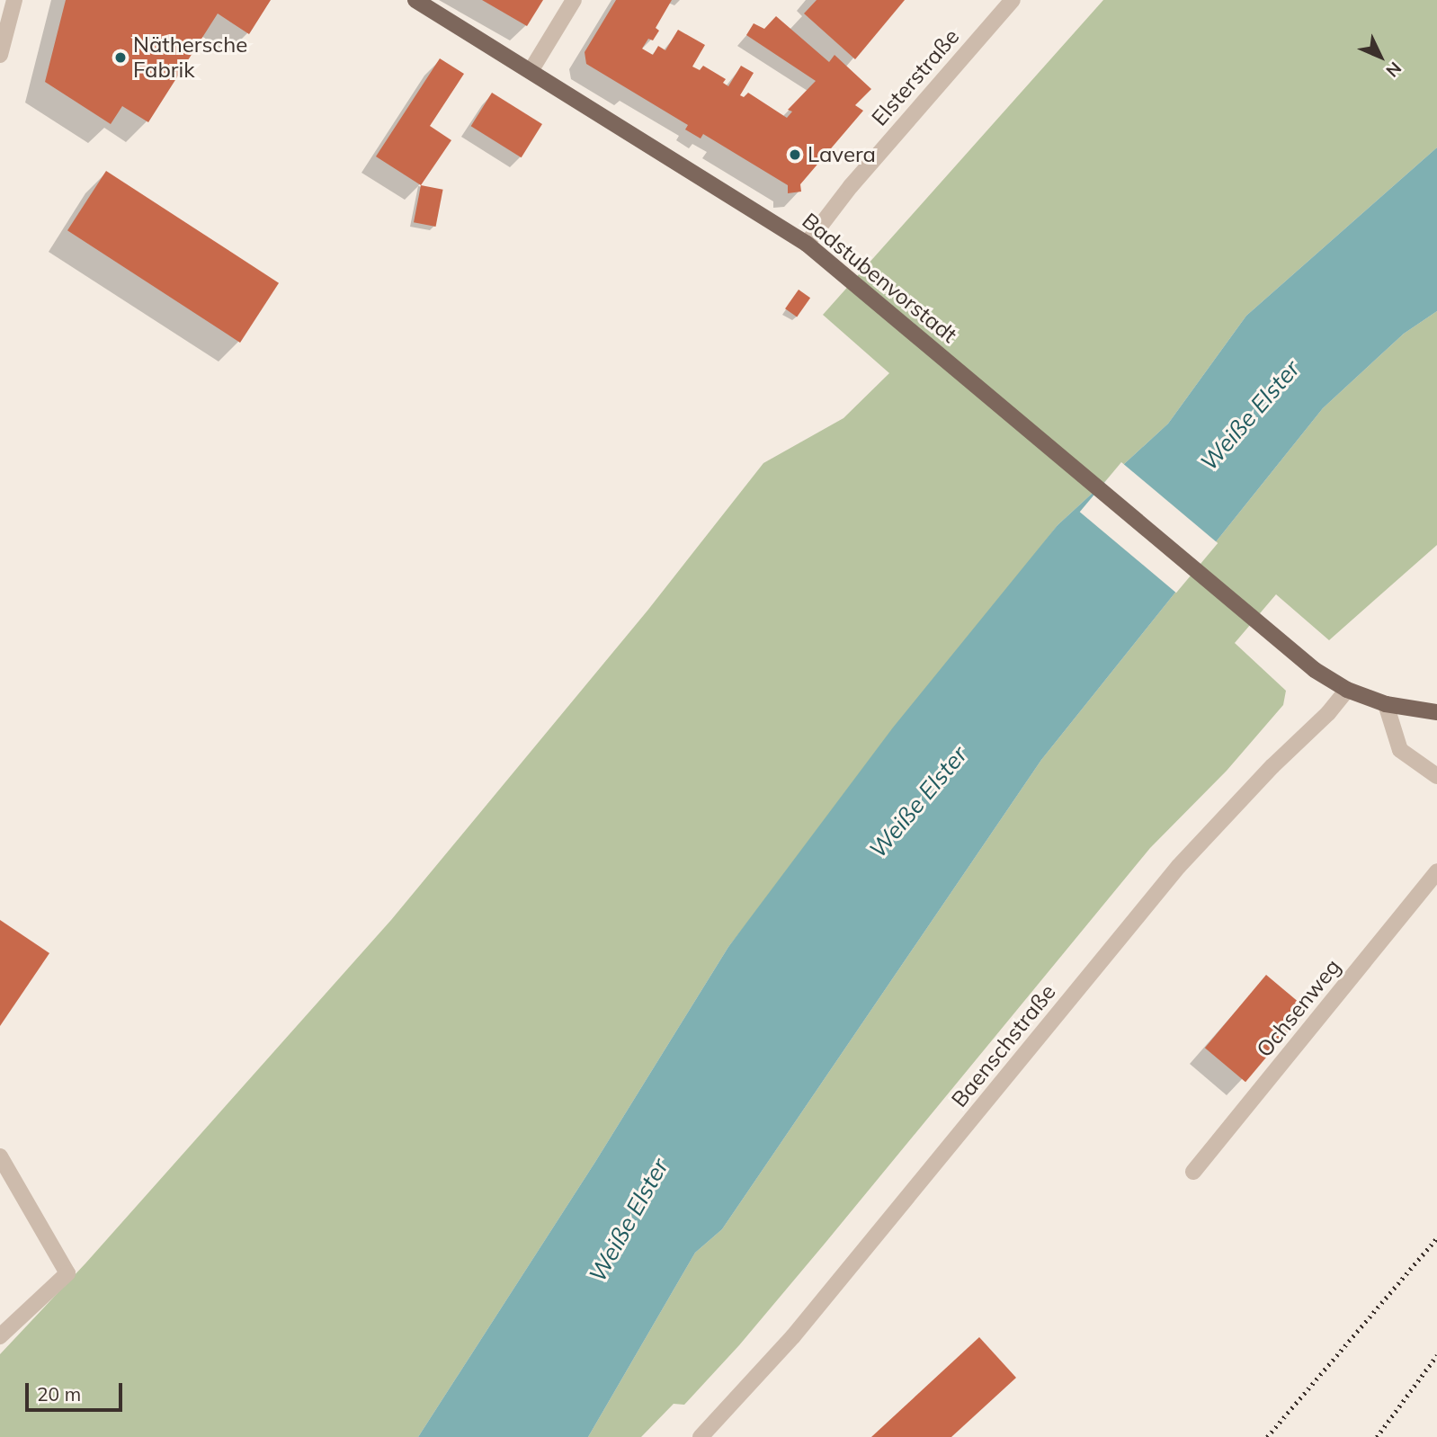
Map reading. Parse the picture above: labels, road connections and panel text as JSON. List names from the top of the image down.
{
  "streets": {
    "main road": ["Badstubenvorstadt"],
    "street": ["Elsterstraße", "Ochsenweg", "Baenschstraße"]
  },
  "crossings": [
    ["Elsterstraße", "Badstubenvorstadt"],
    ["Badstubenvorstadt", "Baenschstraße"]
  ],
  "water": ["Weiße Elster"],
  "places": ["Näthersche Fabrik", "Lavera"],
  "scale_bar": "20 m",
  "north": "bottom right"
}
